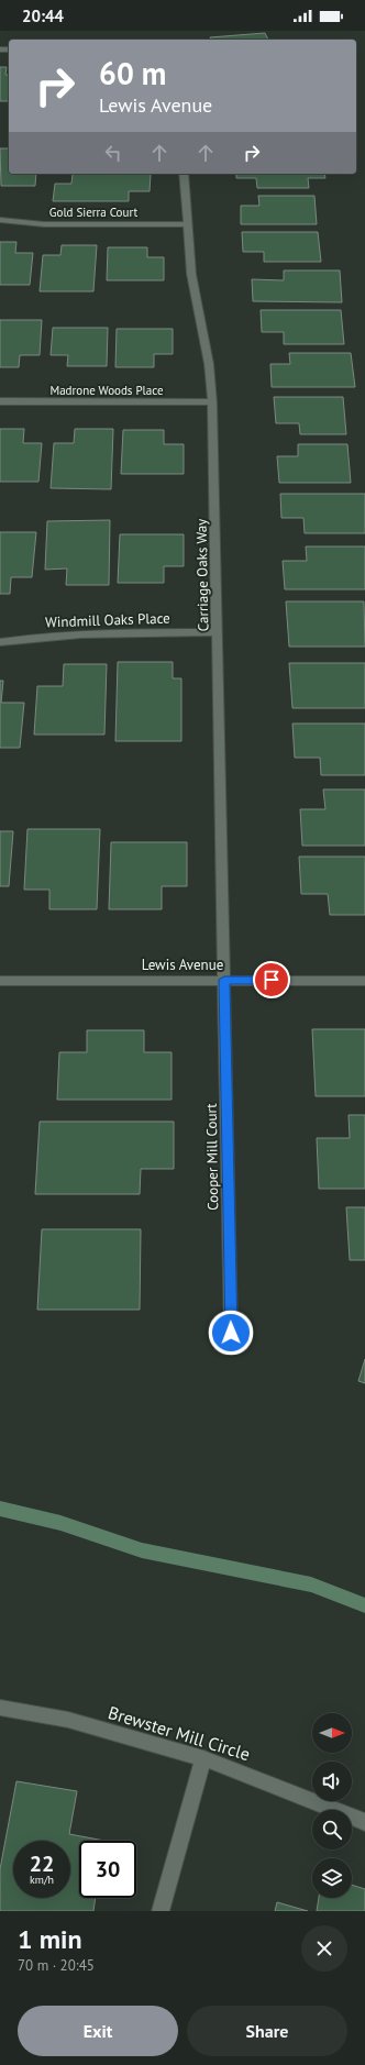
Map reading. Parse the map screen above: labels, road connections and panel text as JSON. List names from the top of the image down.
{
  "streets": {
    "street": [
      "Gold Sierra Court",
      "Madrone Woods Place",
      "Carriage Oaks Way",
      "Windmill Oaks Place",
      "Lewis Avenue",
      "Cooper Mill Court",
      "Brewster Mill Circle"
    ]
  },
  "crossings": [
    ["Gold Sierra Court", "Carriage Oaks Way"],
    ["Madrone Woods Place", "Carriage Oaks Way"],
    ["Carriage Oaks Way", "Windmill Oaks Place"],
    ["Carriage Oaks Way", "Lewis Avenue"],
    ["Carriage Oaks Way", "Cooper Mill Court"],
    ["Lewis Avenue", "Cooper Mill Court"]
  ],
  "north": "right",
  "page": {
    "status": "20:44",
    "turn": ["60 m", "Lewis Avenue"],
    "speed": "22 km/h",
    "limit": "30",
    "heading": ["1 min", "70 m · 20:45"],
    "buttons": ["Exit", "Share"]
  }
}
